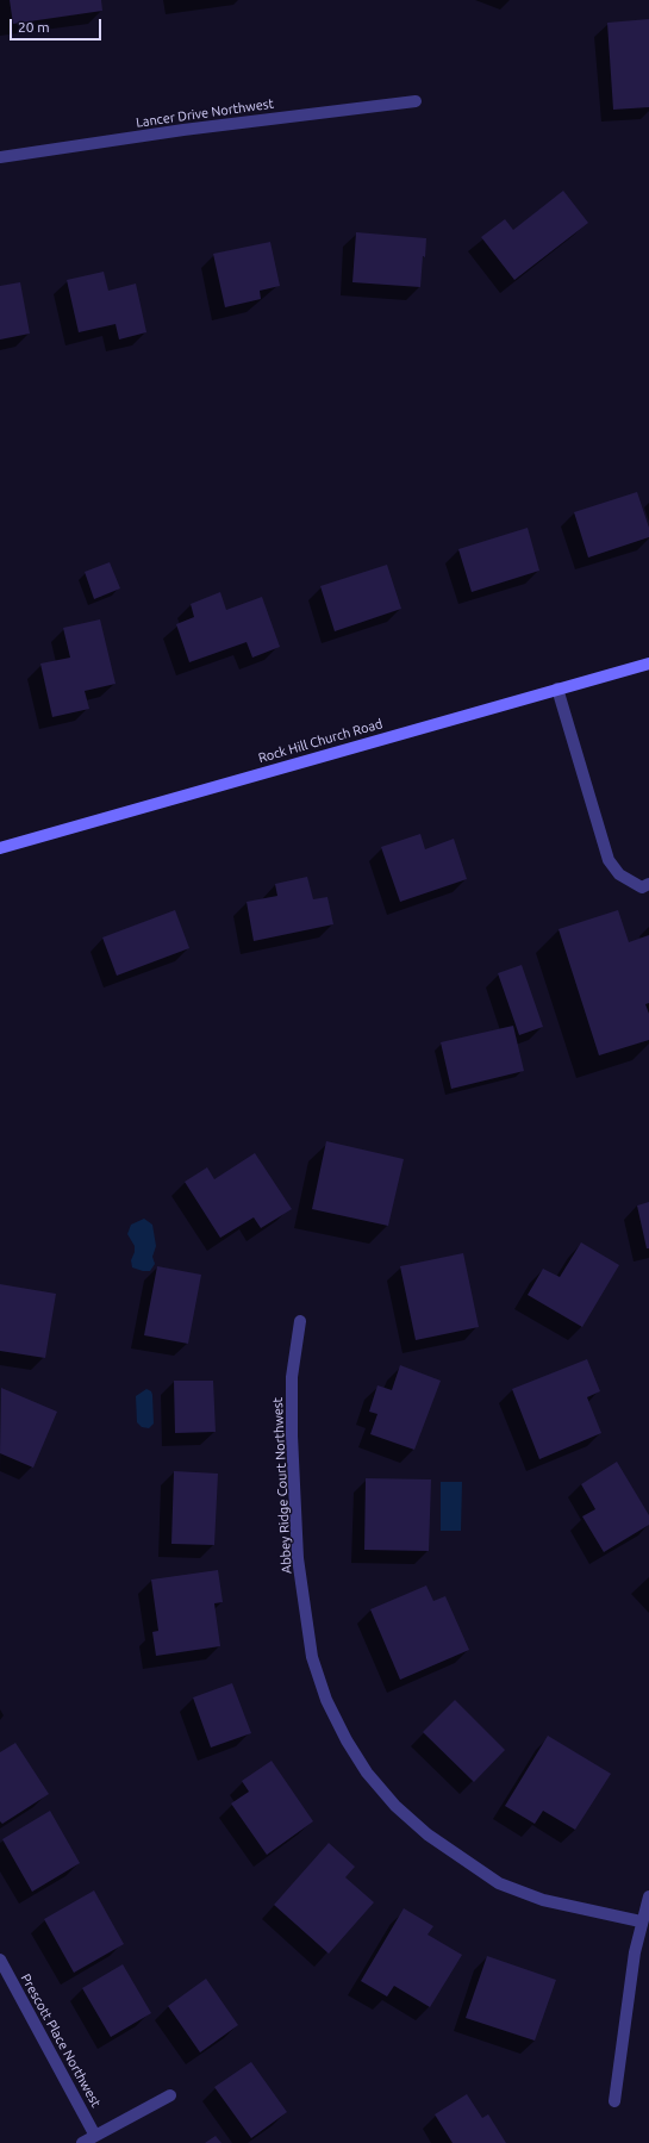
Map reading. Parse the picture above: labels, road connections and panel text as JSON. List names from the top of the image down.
{
  "streets": {
    "street": [
      "Lancer Drive Northwest",
      "Rock Hill Church Road",
      "Abbey Ridge Court Northwest",
      "Prescott Place Northwest"
    ]
  },
  "scale_bar": "20 m"
}
